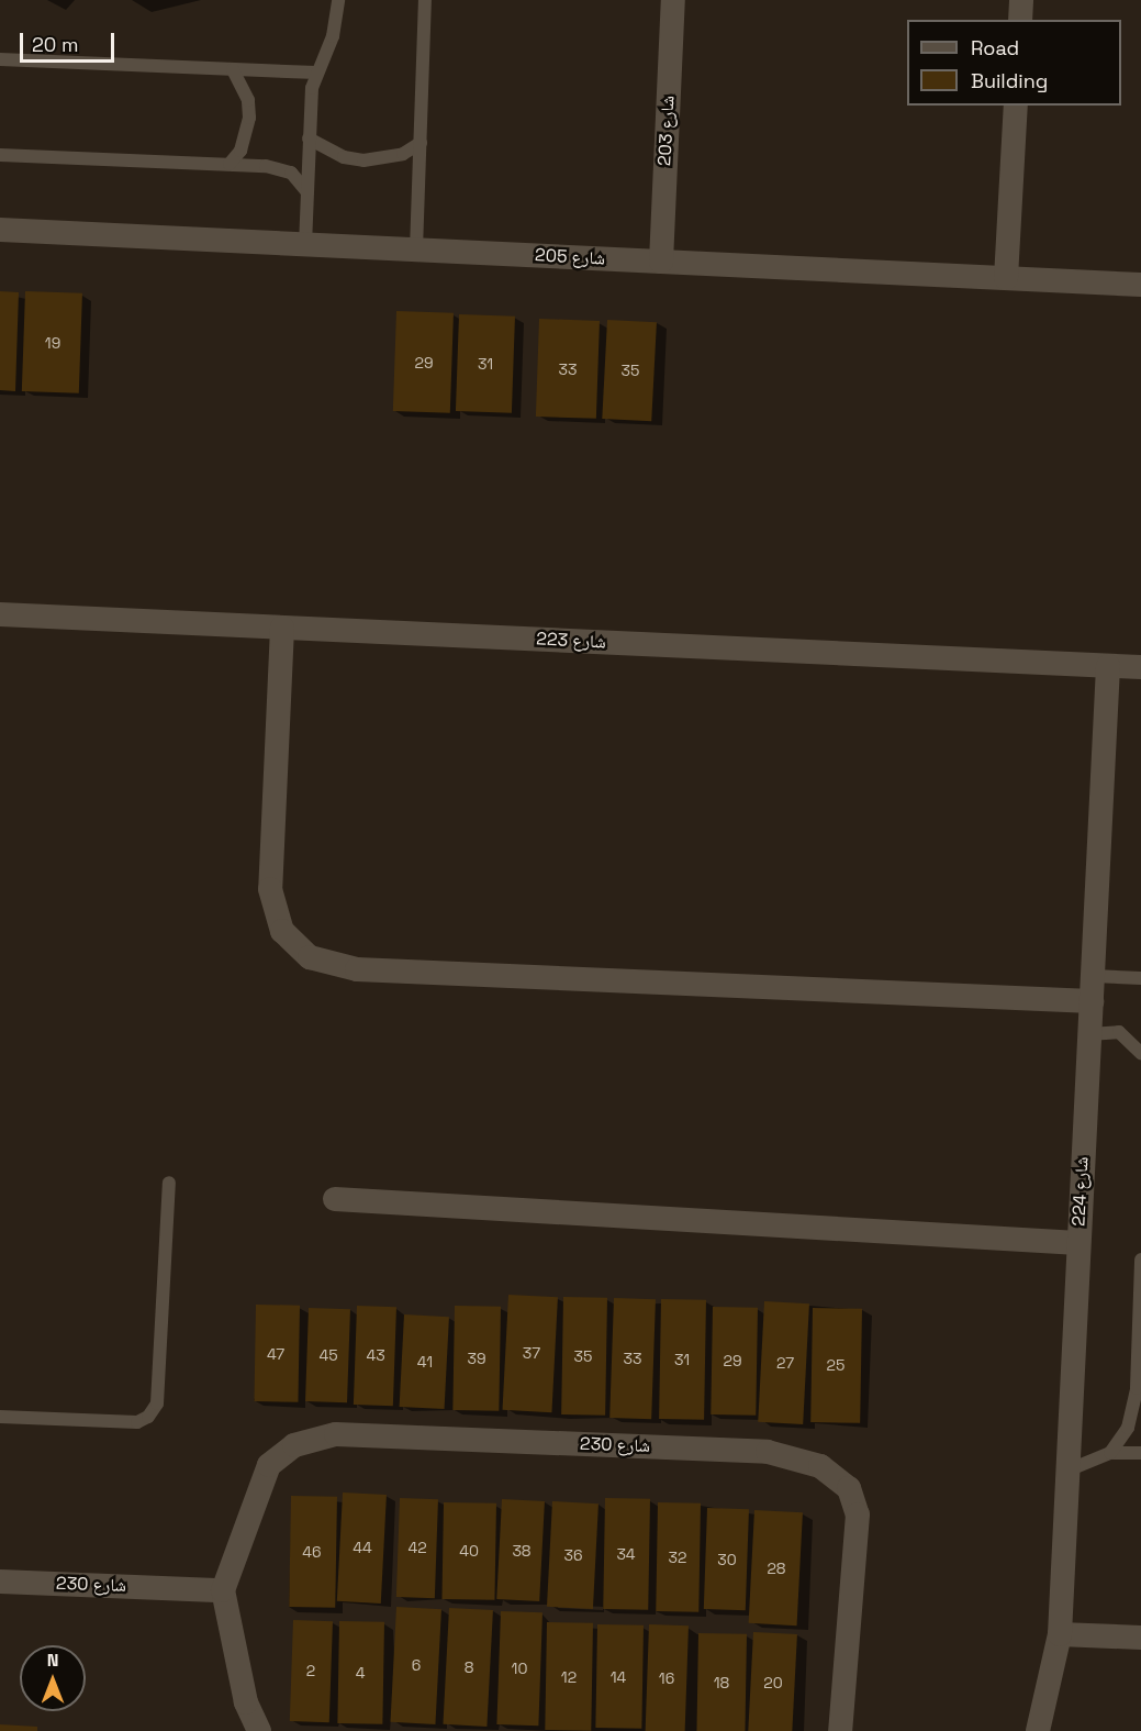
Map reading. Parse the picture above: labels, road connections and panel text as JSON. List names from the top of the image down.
{
  "streets": {
    "street": [
      "شارع 203",
      "شارع 205",
      "شارع 223",
      "شارع 224",
      "شارع 230"
    ]
  },
  "crossings": [
    ["شارع 203", "شارع 205"],
    ["شارع 223", "شارع 224"]
  ],
  "house_numbers": [
    "19",
    "29",
    "31",
    "33",
    "35",
    "37",
    "47",
    "45",
    "43",
    "35",
    "39",
    "33",
    "31",
    "29",
    "41",
    "27",
    "25",
    "44",
    "42",
    "40",
    "38",
    "46",
    "34",
    "36",
    "32",
    "30",
    "28",
    "6",
    "8",
    "10",
    "2",
    "4",
    "12",
    "14",
    "16",
    "18",
    "20"
  ],
  "legend": ["Road", "Building"],
  "scale_bar": "20 m",
  "north": "top"
}
